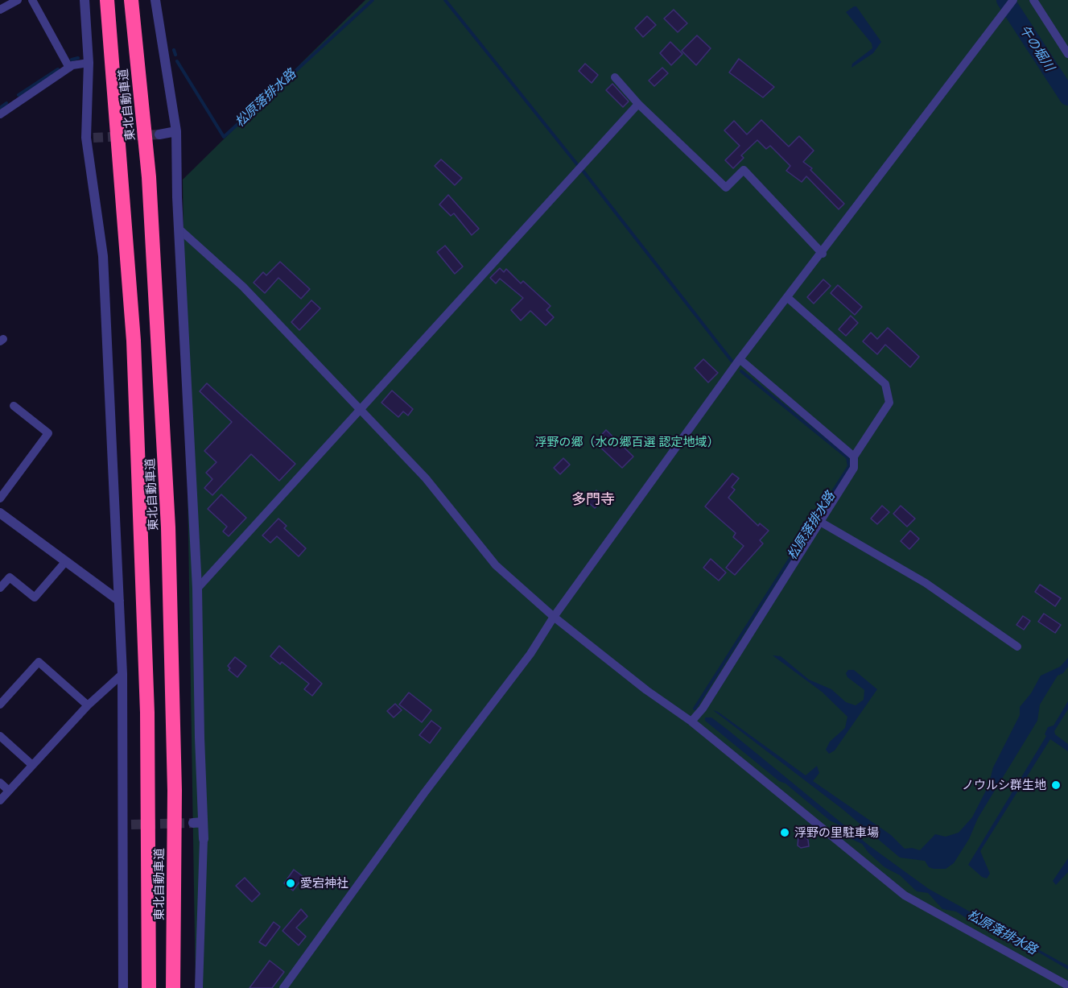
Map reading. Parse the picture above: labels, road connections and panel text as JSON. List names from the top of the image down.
{
  "streets": {
    "highway": ["東北自動車道"]
  },
  "districts": ["多門寺"],
  "water": ["午の堀川", "松原落排水路"],
  "parks": ["浮野の郷（水の郷百選 認定地域）"],
  "places": ["ノウルシ群生地", "浮野の里駐車場", "愛宕神社"]
}
